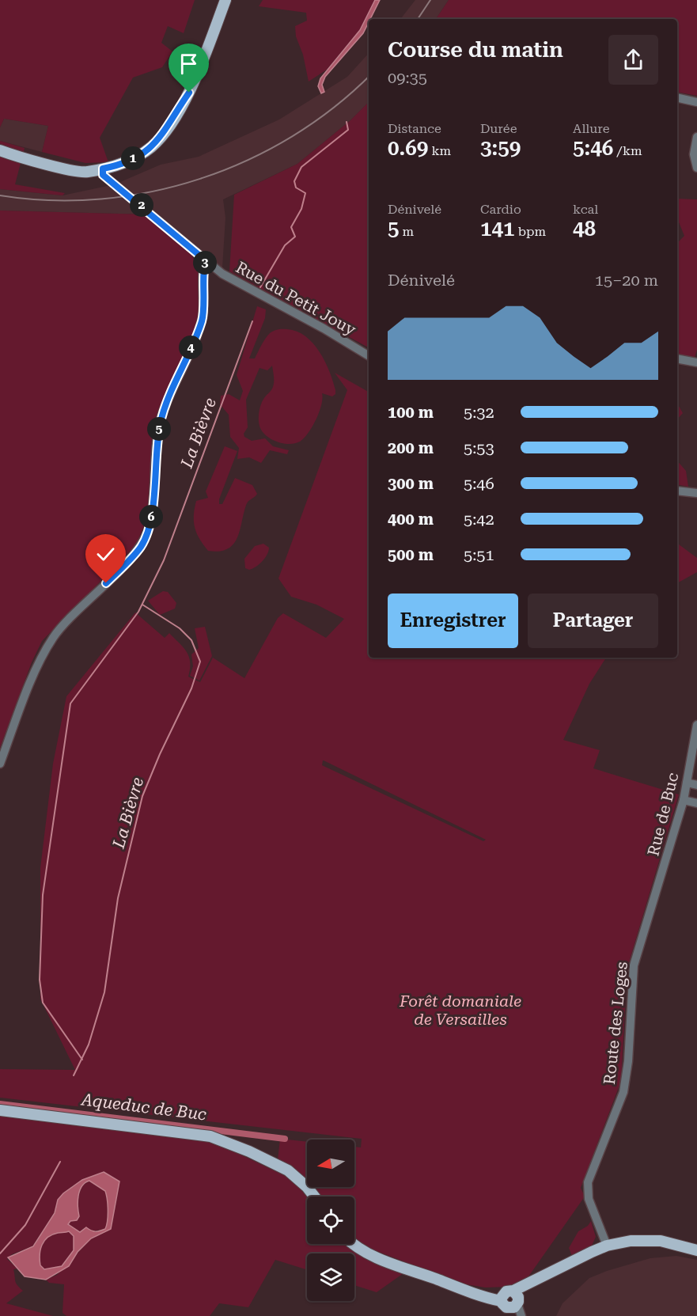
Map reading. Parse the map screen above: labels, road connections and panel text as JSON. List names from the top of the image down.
{
  "streets": {
    "street": ["Rue du Petit Jouy", "Rue de Buc", "Route des Loges"]
  },
  "crossings": [
    ["Rue de Buc", "Route des Loges"]
  ],
  "water": ["La Bièvre", "Aqueduc de Buc"],
  "parks": ["Forêt domaniale de Versailles"],
  "north": "left",
  "page": {
    "heading": ["Course du matin", "09:35"],
    "stats": [
      ["Distance", "0.69 km"],
      ["Durée", "3:59"],
      ["Allure", "5:46 /km"],
      ["Dénivelé", "5 m"],
      ["Cardio", "141 bpm"],
      ["kcal", "48"]
    ],
    "pins": [
      "1",
      "2",
      "3",
      "4",
      "5",
      "6"
    ],
    "chart": ["Dénivelé", "15–20 m"],
    "list": [
      {
        "name": "100 m",
        "note": "5:32"
      },
      {
        "name": "200 m",
        "note": "5:53"
      },
      {
        "name": "300 m",
        "note": "5:46"
      },
      {
        "name": "400 m",
        "note": "5:42"
      },
      {
        "name": "500 m",
        "note": "5:51"
      }
    ],
    "buttons": ["Enregistrer", "Partager"]
  }
}
